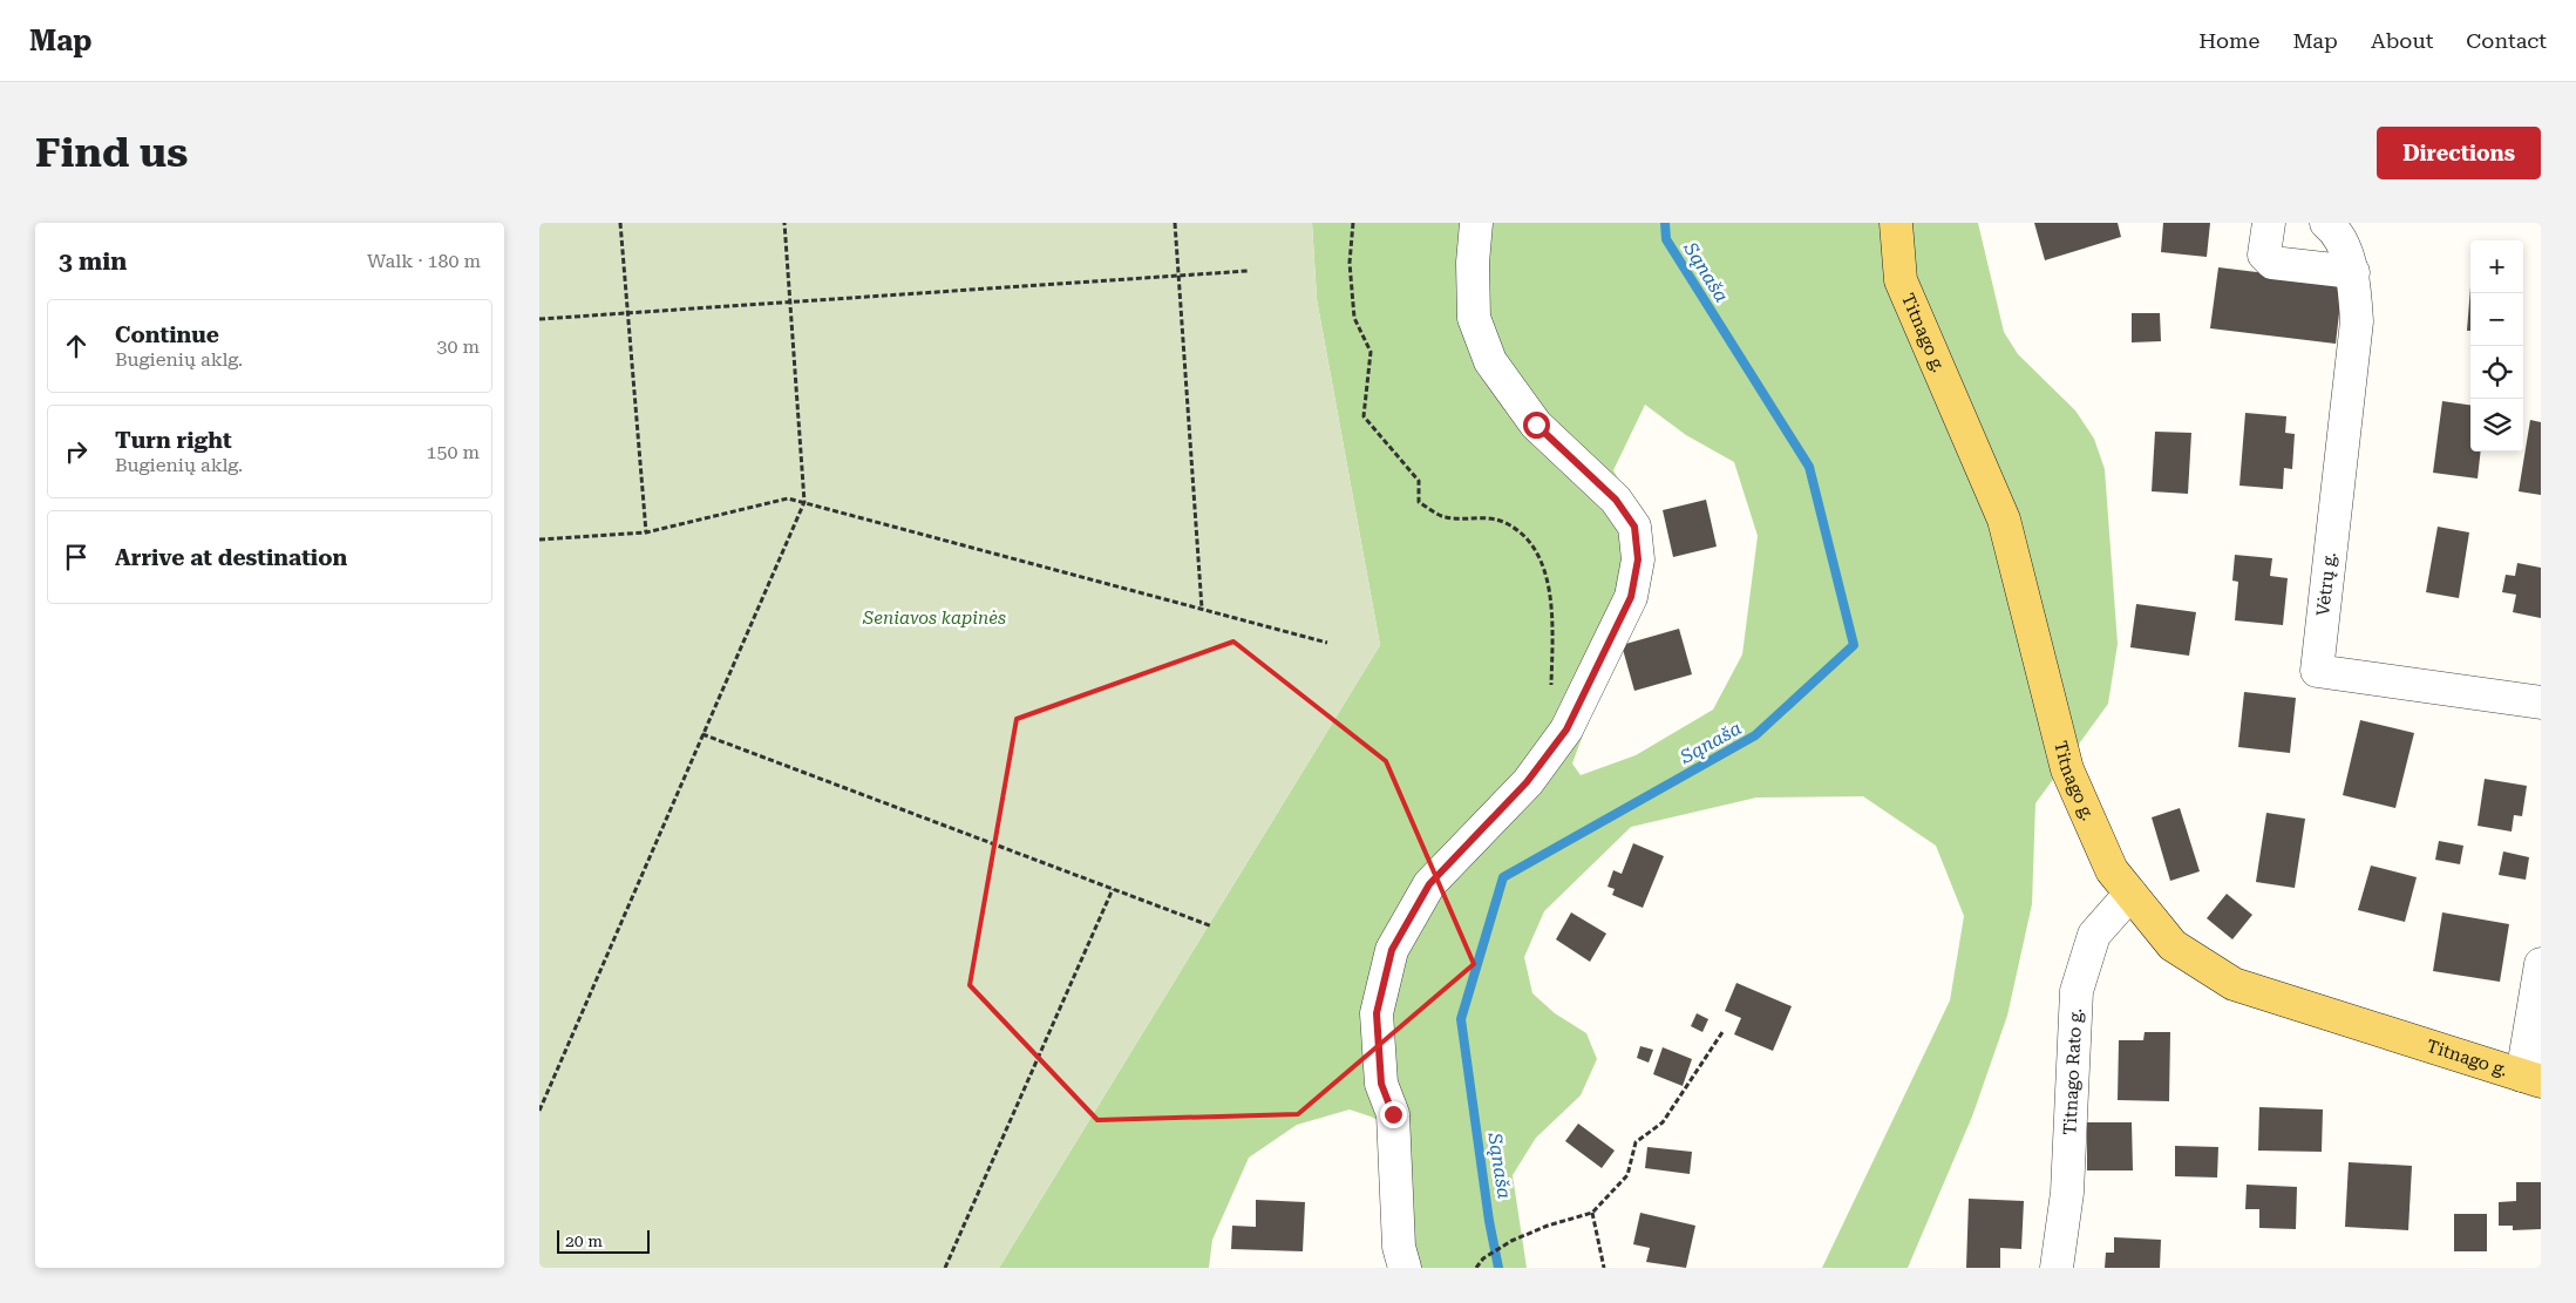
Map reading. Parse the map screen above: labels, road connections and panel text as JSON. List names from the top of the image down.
{
  "streets": {
    "main road": ["Titnago g."],
    "street": ["Vėtrų g.", "Titnago Rato g."]
  },
  "crossings": [
    ["Titnago g.", "Titnago Rato g."]
  ],
  "water": ["Sąnaša"],
  "parks": ["Seniavos kapinės"],
  "scale_bar": "20 m",
  "page": {
    "header": "Map",
    "nav": [
      "Home",
      "Map",
      "About",
      "Contact"
    ],
    "buttons": "Directions",
    "title": "Find us",
    "heading": ["3 min", "Walk · 180 m"],
    "map_buttons": ["+", "−"],
    "list": [
      ["Continue", "Bugienių aklg.", "30 m"],
      ["Turn right", "Bugienių aklg.", "150 m"],
      "Arrive at destination"
    ],
    "scale": "20 m"
  }
}
